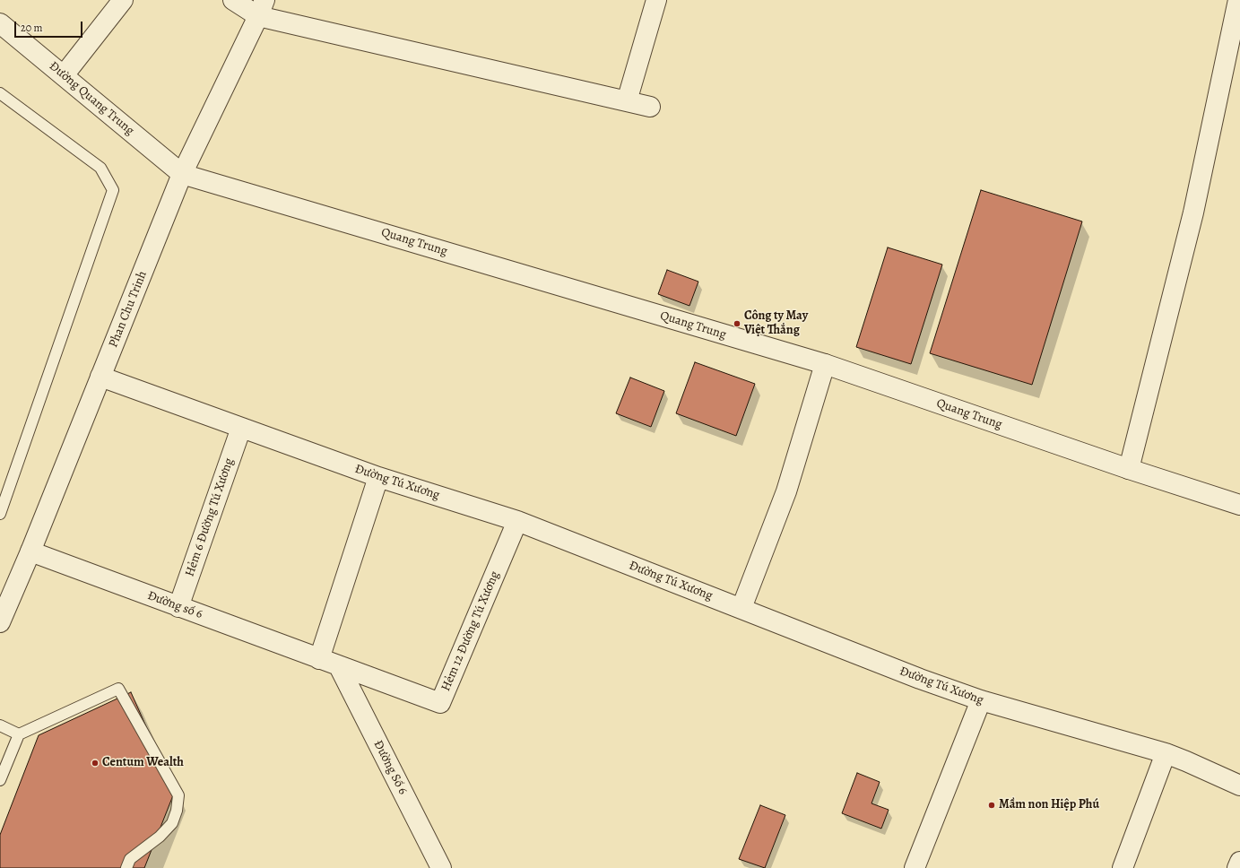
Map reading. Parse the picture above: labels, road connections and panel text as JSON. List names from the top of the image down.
{
  "streets": {
    "street": [
      "Đường Quang Trung",
      "Quang Trung",
      "Phan Chu Trinh",
      "Đường Tú Xương",
      "Hẻm 6 Đường Tú Xương",
      "Đường số 6",
      "Hẻm 12 Đường Tú Xương",
      "Đường Số 6"
    ]
  },
  "crossings": [
    ["Đường Quang Trung", "Quang Trung"],
    ["Đường Quang Trung", "Phan Chu Trinh"],
    ["Quang Trung", "Phan Chu Trinh"],
    ["Phan Chu Trinh", "Đường Tú Xương"],
    ["Phan Chu Trinh", "Đường số 6"],
    ["Đường Tú Xương", "Hẻm 6 Đường Tú Xương"],
    ["Đường Tú Xương", "Hẻm 12 Đường Tú Xương"],
    ["Hẻm 6 Đường Tú Xương", "Đường số 6"],
    ["Đường số 6", "Hẻm 12 Đường Tú Xương"],
    ["Hẻm 12 Đường Tú Xương", "Đường Số 6"]
  ],
  "places": ["Công ty May Việt Thắng", "Centum Wealth", "Mầm non Hiệp Phú"],
  "scale_bar": "20 m"
}
